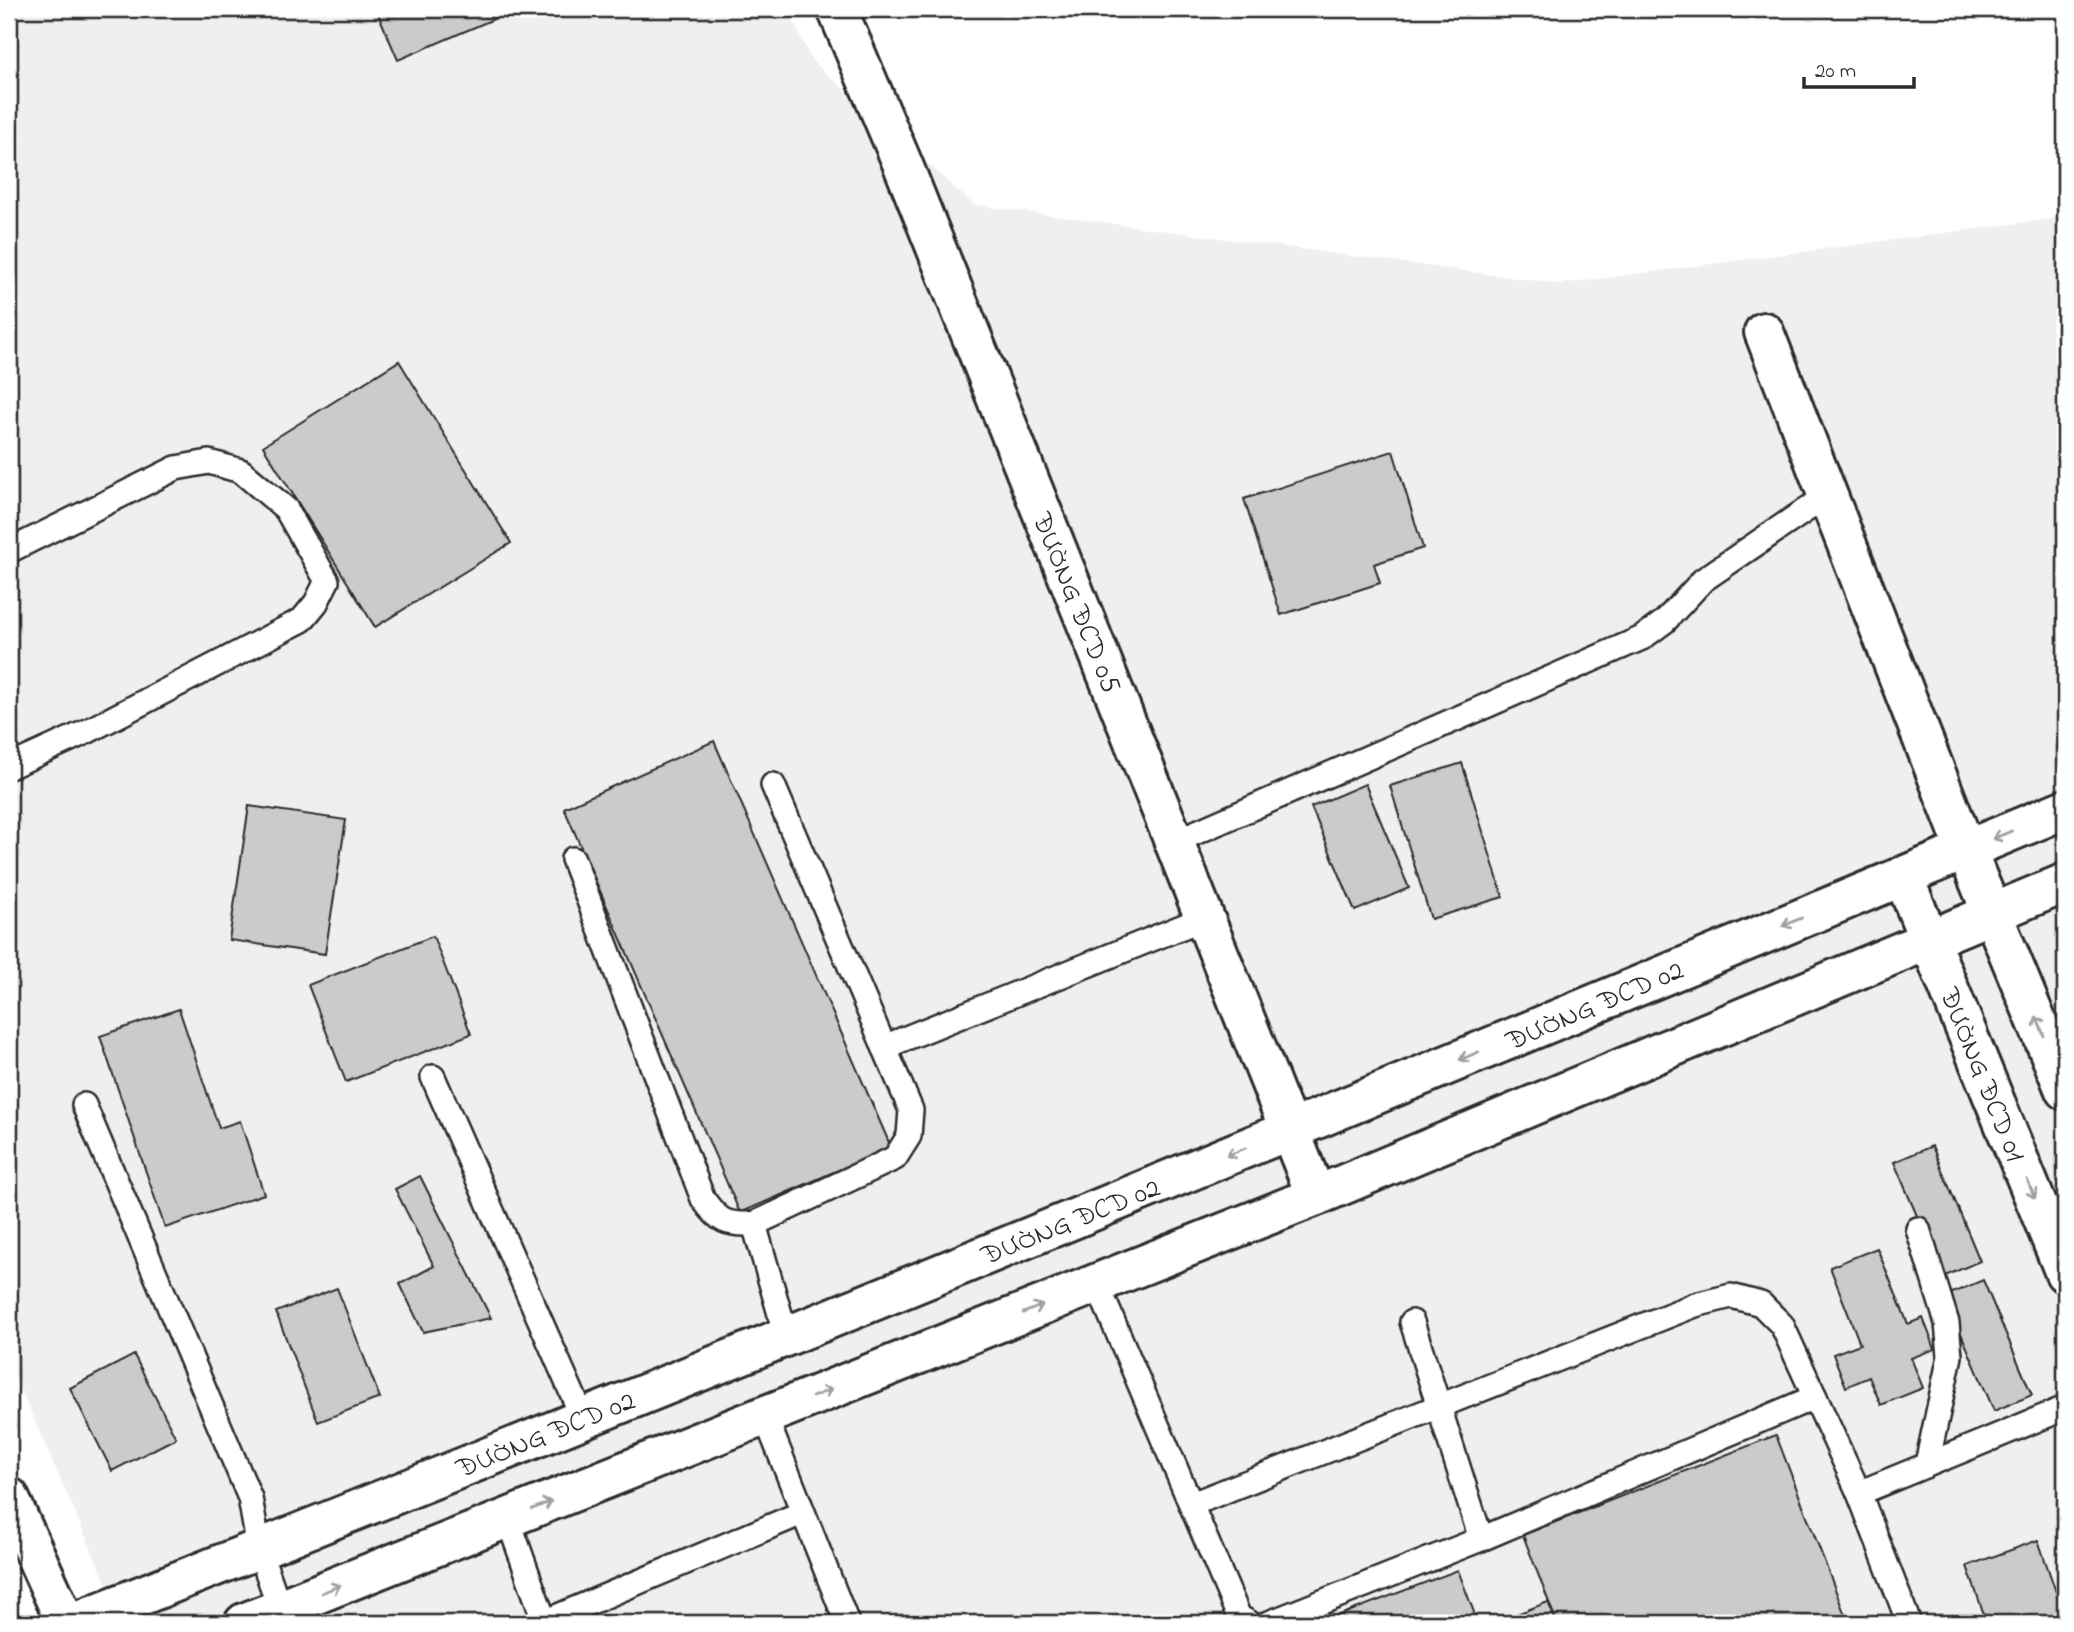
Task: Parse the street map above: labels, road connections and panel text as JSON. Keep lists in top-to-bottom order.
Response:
{
  "streets": {
    "street": ["ĐƯỜNG ĐCD 05", "ĐƯỜNG ĐCD 02", "ĐƯỜNG ĐCD 01"]
  },
  "crossings": [
    ["ĐƯỜNG ĐCD 05", "ĐƯỜNG ĐCD 02"],
    ["ĐƯỜNG ĐCD 02", "ĐƯỜNG ĐCD 01"]
  ],
  "scale_bar": "20 m"
}
